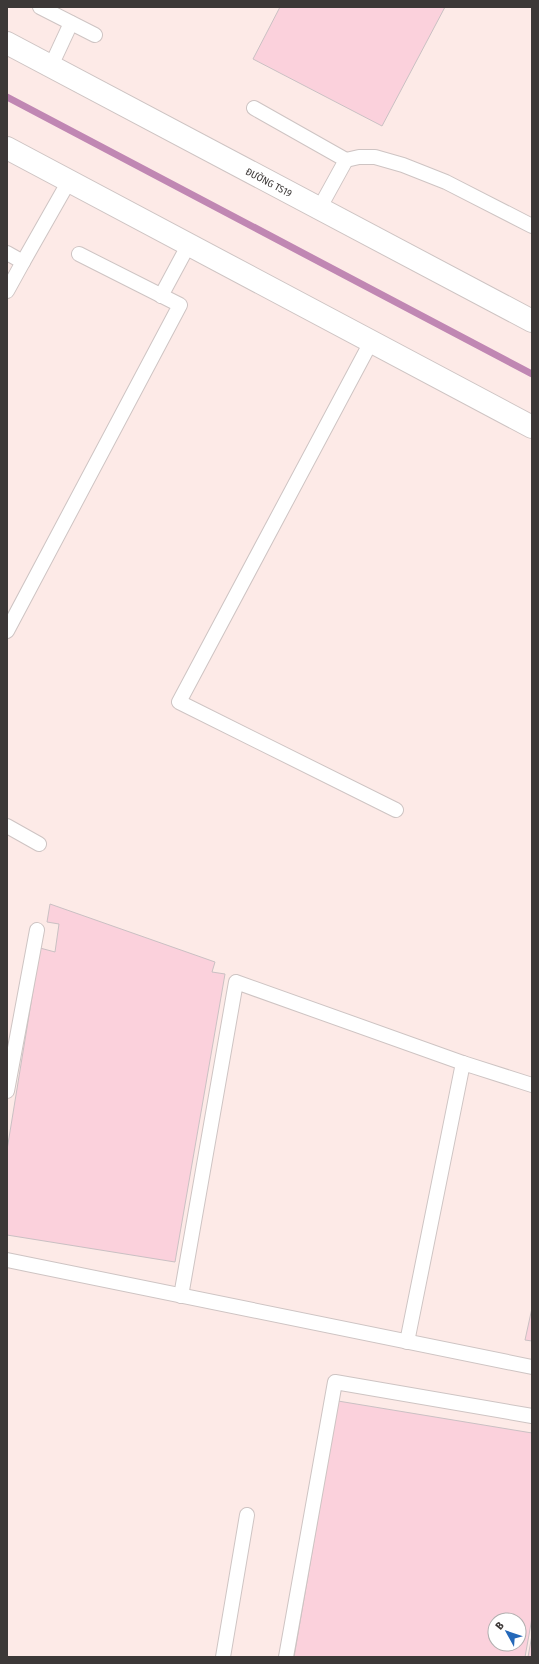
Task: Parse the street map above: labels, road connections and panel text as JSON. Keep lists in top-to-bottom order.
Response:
{
  "streets": {
    "street": ["ĐƯỜNG TS19"]
  },
  "north": "top left"
}
